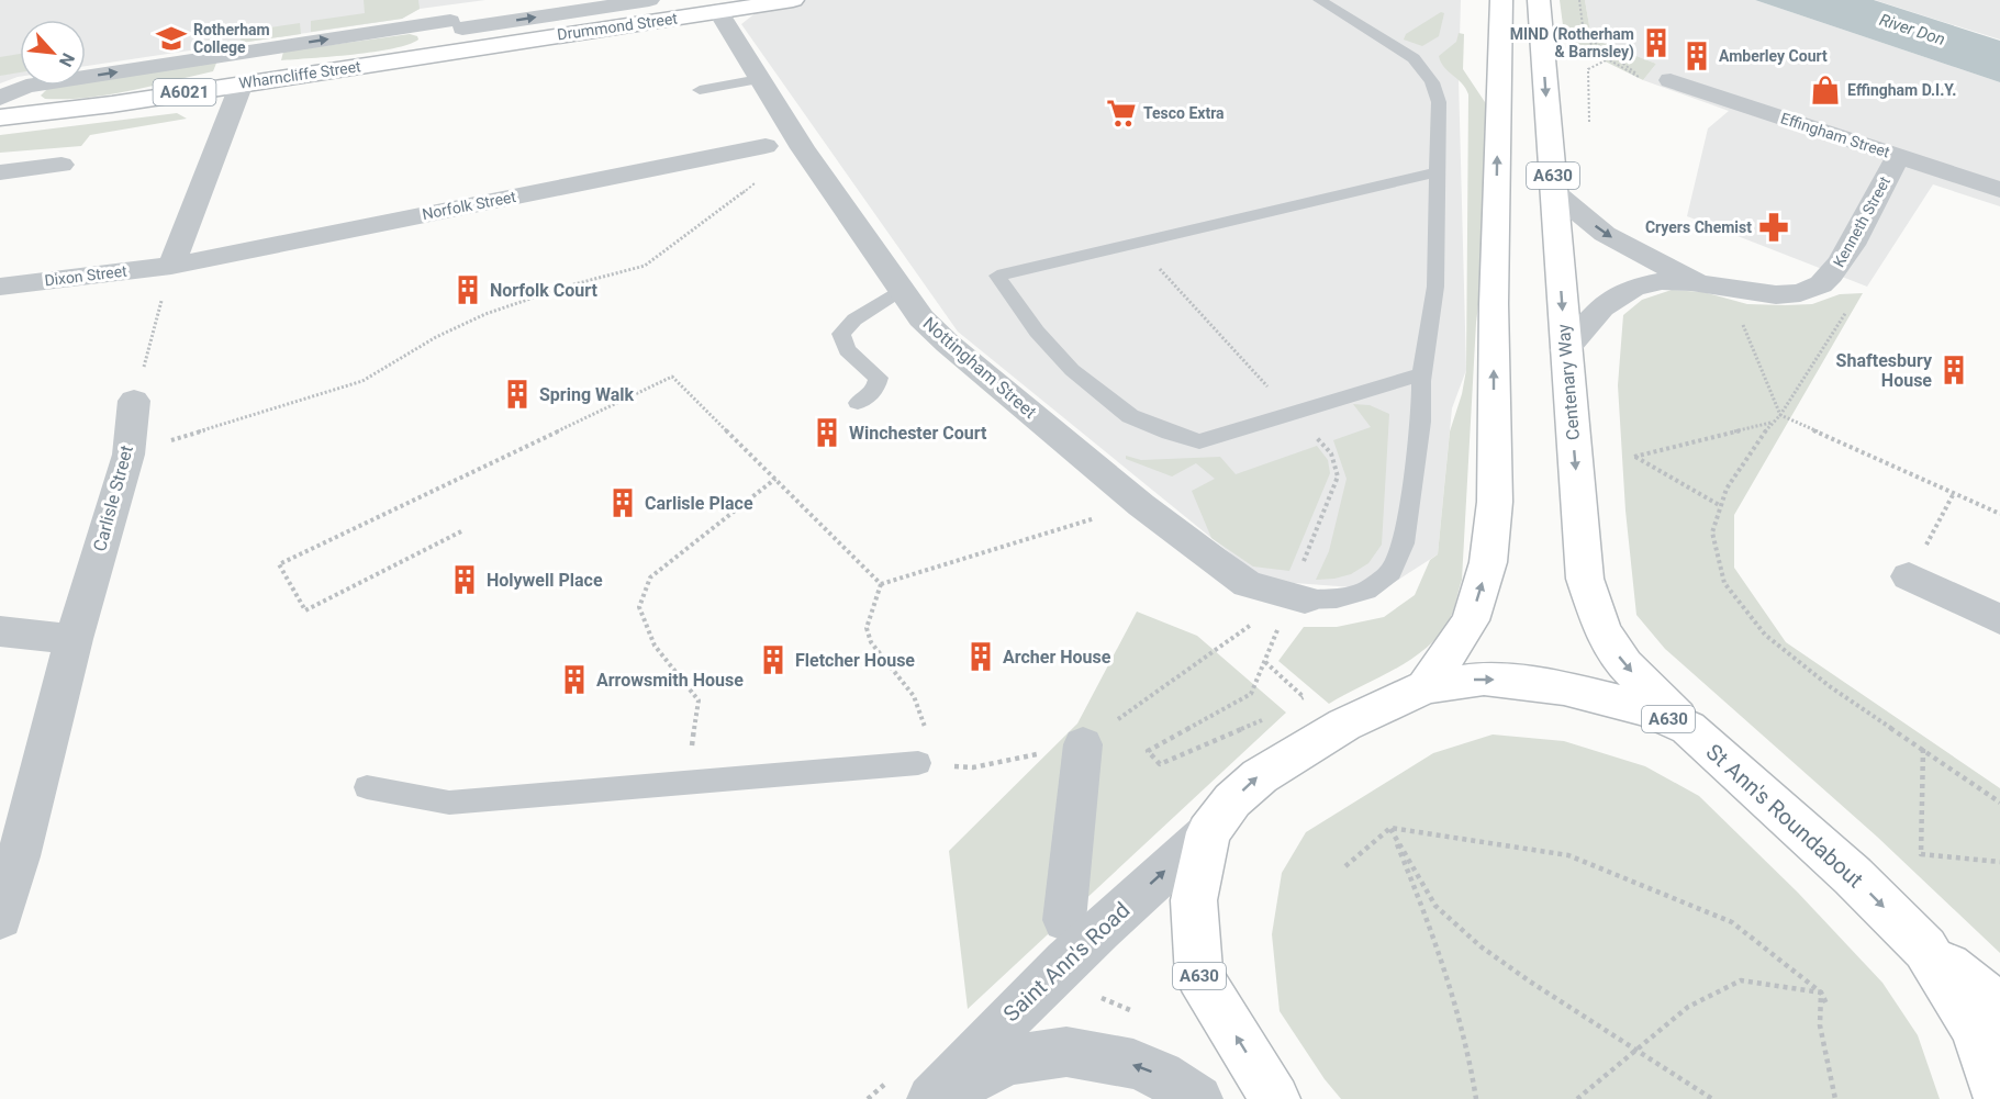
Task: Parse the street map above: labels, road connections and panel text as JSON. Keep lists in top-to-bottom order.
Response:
{
  "streets": {
    "main road": [
      "Drummond Street",
      "Wharncliffe Street",
      "A6021",
      "A630",
      "Centenary Way",
      "St Ann's Roundabout"
    ],
    "street": [
      "Effingham Street",
      "Norfolk Street",
      "Kenneth Street",
      "Dixon Street",
      "Nottingham Street",
      "Carlisle Street",
      "Saint Ann's Road"
    ]
  },
  "crossings": [
    ["Drummond Street", "Wharncliffe Street"],
    ["Drummond Street", "Nottingham Street"],
    ["Effingham Street", "Kenneth Street"],
    ["Norfolk Street", "Dixon Street"],
    ["Kenneth Street", "Centenary Way"],
    ["Centenary Way", "St Ann's Roundabout"],
    ["St Ann's Roundabout", "Saint Ann's Road"]
  ],
  "one_way": ["Wharncliffe Street"],
  "water": ["River Don"],
  "places": {
    "school or university": ["Rotherham College"],
    "building": [
      "MIND (Rotherham & Barnsley)",
      "Amberley Court",
      "Norfolk Court",
      "Shaftesbury House",
      "Spring Walk",
      "Winchester Court",
      "Carlisle Place",
      "Holywell Place",
      "Archer House",
      "Fletcher House",
      "Arrowsmith House"
    ],
    "shop": ["Effingham D.I.Y."],
    "supermarket": ["Tesco Extra"],
    "pharmacy": ["Cryers Chemist"]
  },
  "north": "bottom right"
}
